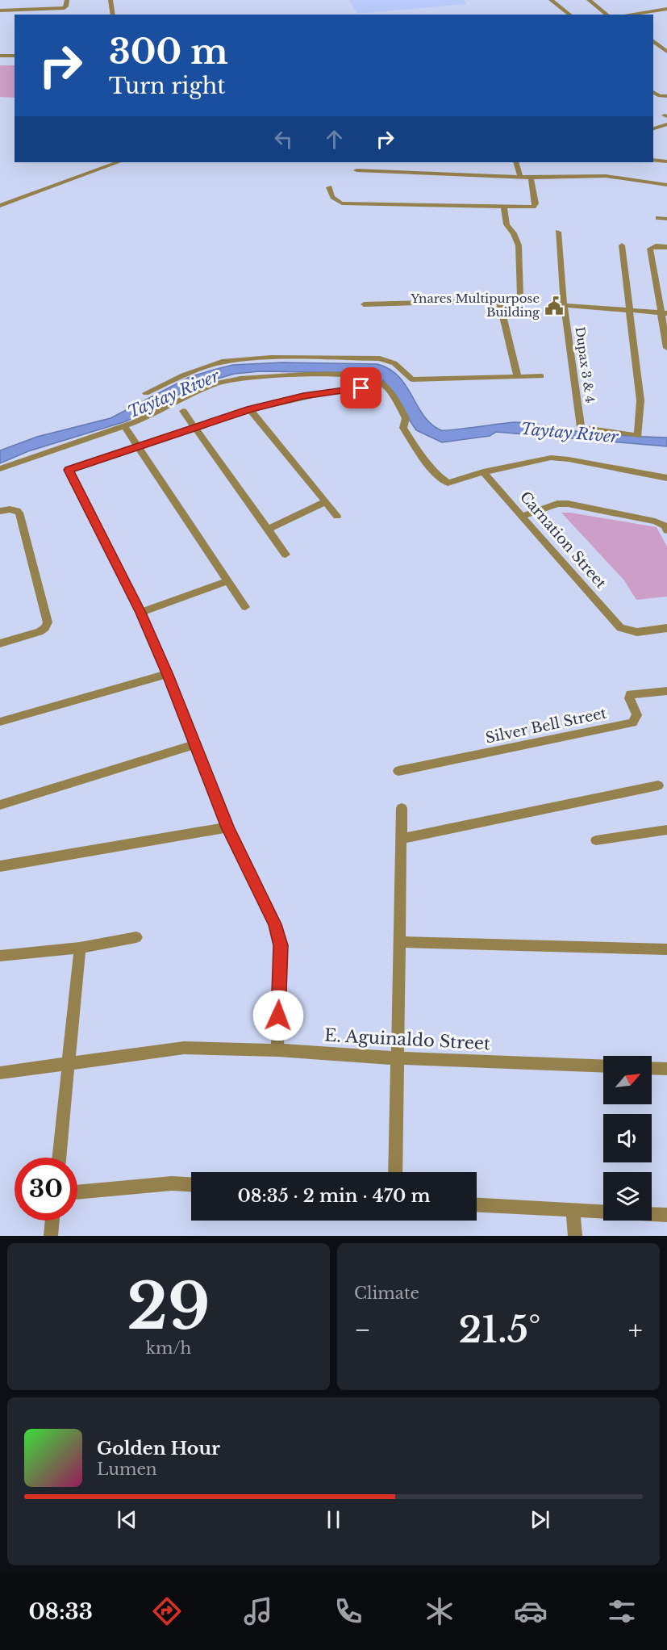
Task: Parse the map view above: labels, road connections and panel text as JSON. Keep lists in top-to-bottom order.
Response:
{
  "streets": {
    "street": [
      "Dupax 3 & 4",
      "Carnation Street",
      "Silver Bell Street",
      "E. Aguinaldo Street"
    ]
  },
  "water": ["Taytay River"],
  "places": {
    "public building": ["Ynares Multipurpose Building"]
  },
  "north": "top right",
  "page": {
    "turn": ["300 m", "Turn right"],
    "limit": "30",
    "trip": "08:35 · 2 min · 470 m",
    "tile": [
      ["29", "km/h"],
      "Climate"
    ],
    "heat": ["−", "21.5°", "+"],
    "song": ["Golden Hour", "Lumen"],
    "tabs": "08:33"
  }
}
